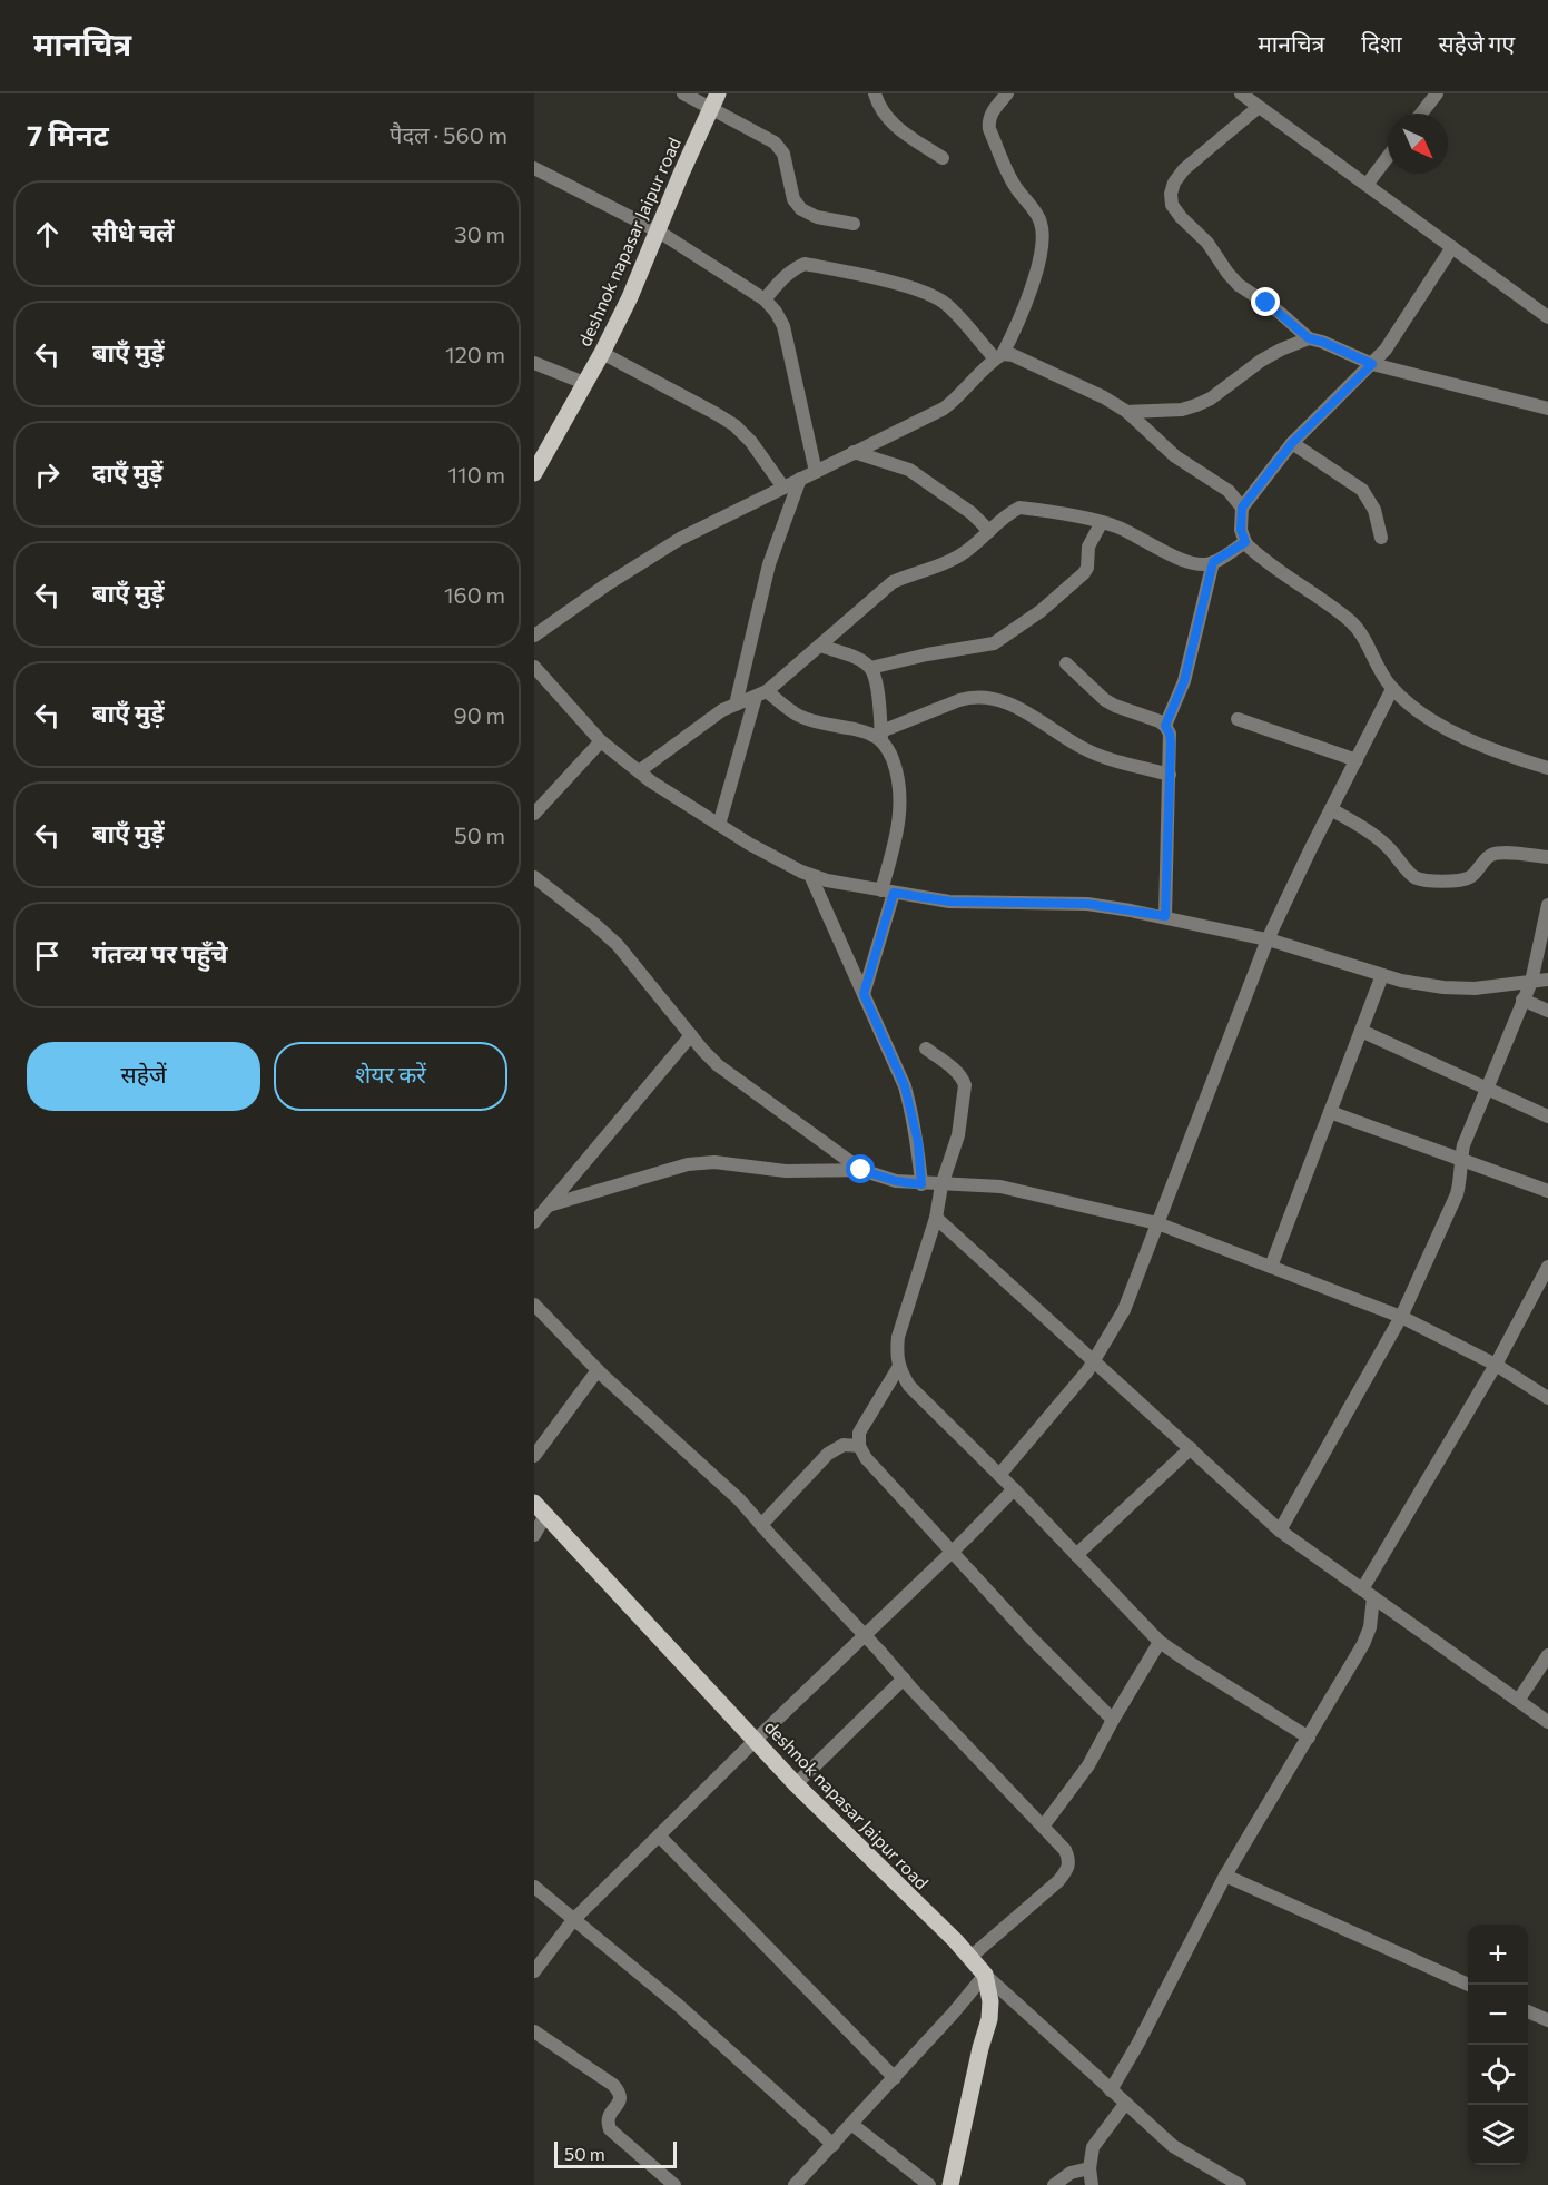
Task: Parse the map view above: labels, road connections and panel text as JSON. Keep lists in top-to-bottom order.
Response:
{
  "streets": {
    "main road": ["deshnok napasar Jaipur road"]
  },
  "scale_bar": "50 m",
  "north": "bottom right",
  "page": {
    "header": "मानचित्र",
    "nav": ["मानचित्र", "दिशा", "सहेजे गए"],
    "heading": ["7 मिनट", "पैदल · 560 m"],
    "list": [
      ["सीधे चलें", "30 m"],
      ["बाएँ मुड़ें", "120 m"],
      ["दाएँ मुड़ें", "110 m"],
      ["बाएँ मुड़ें", "160 m"],
      ["बाएँ मुड़ें", "90 m"],
      ["बाएँ मुड़ें", "50 m"],
      "गंतव्य पर पहुँचे"
    ],
    "buttons": ["सहेजें", "शेयर करें"],
    "map_buttons": ["+", "−"],
    "scale": "50 m"
  }
}
